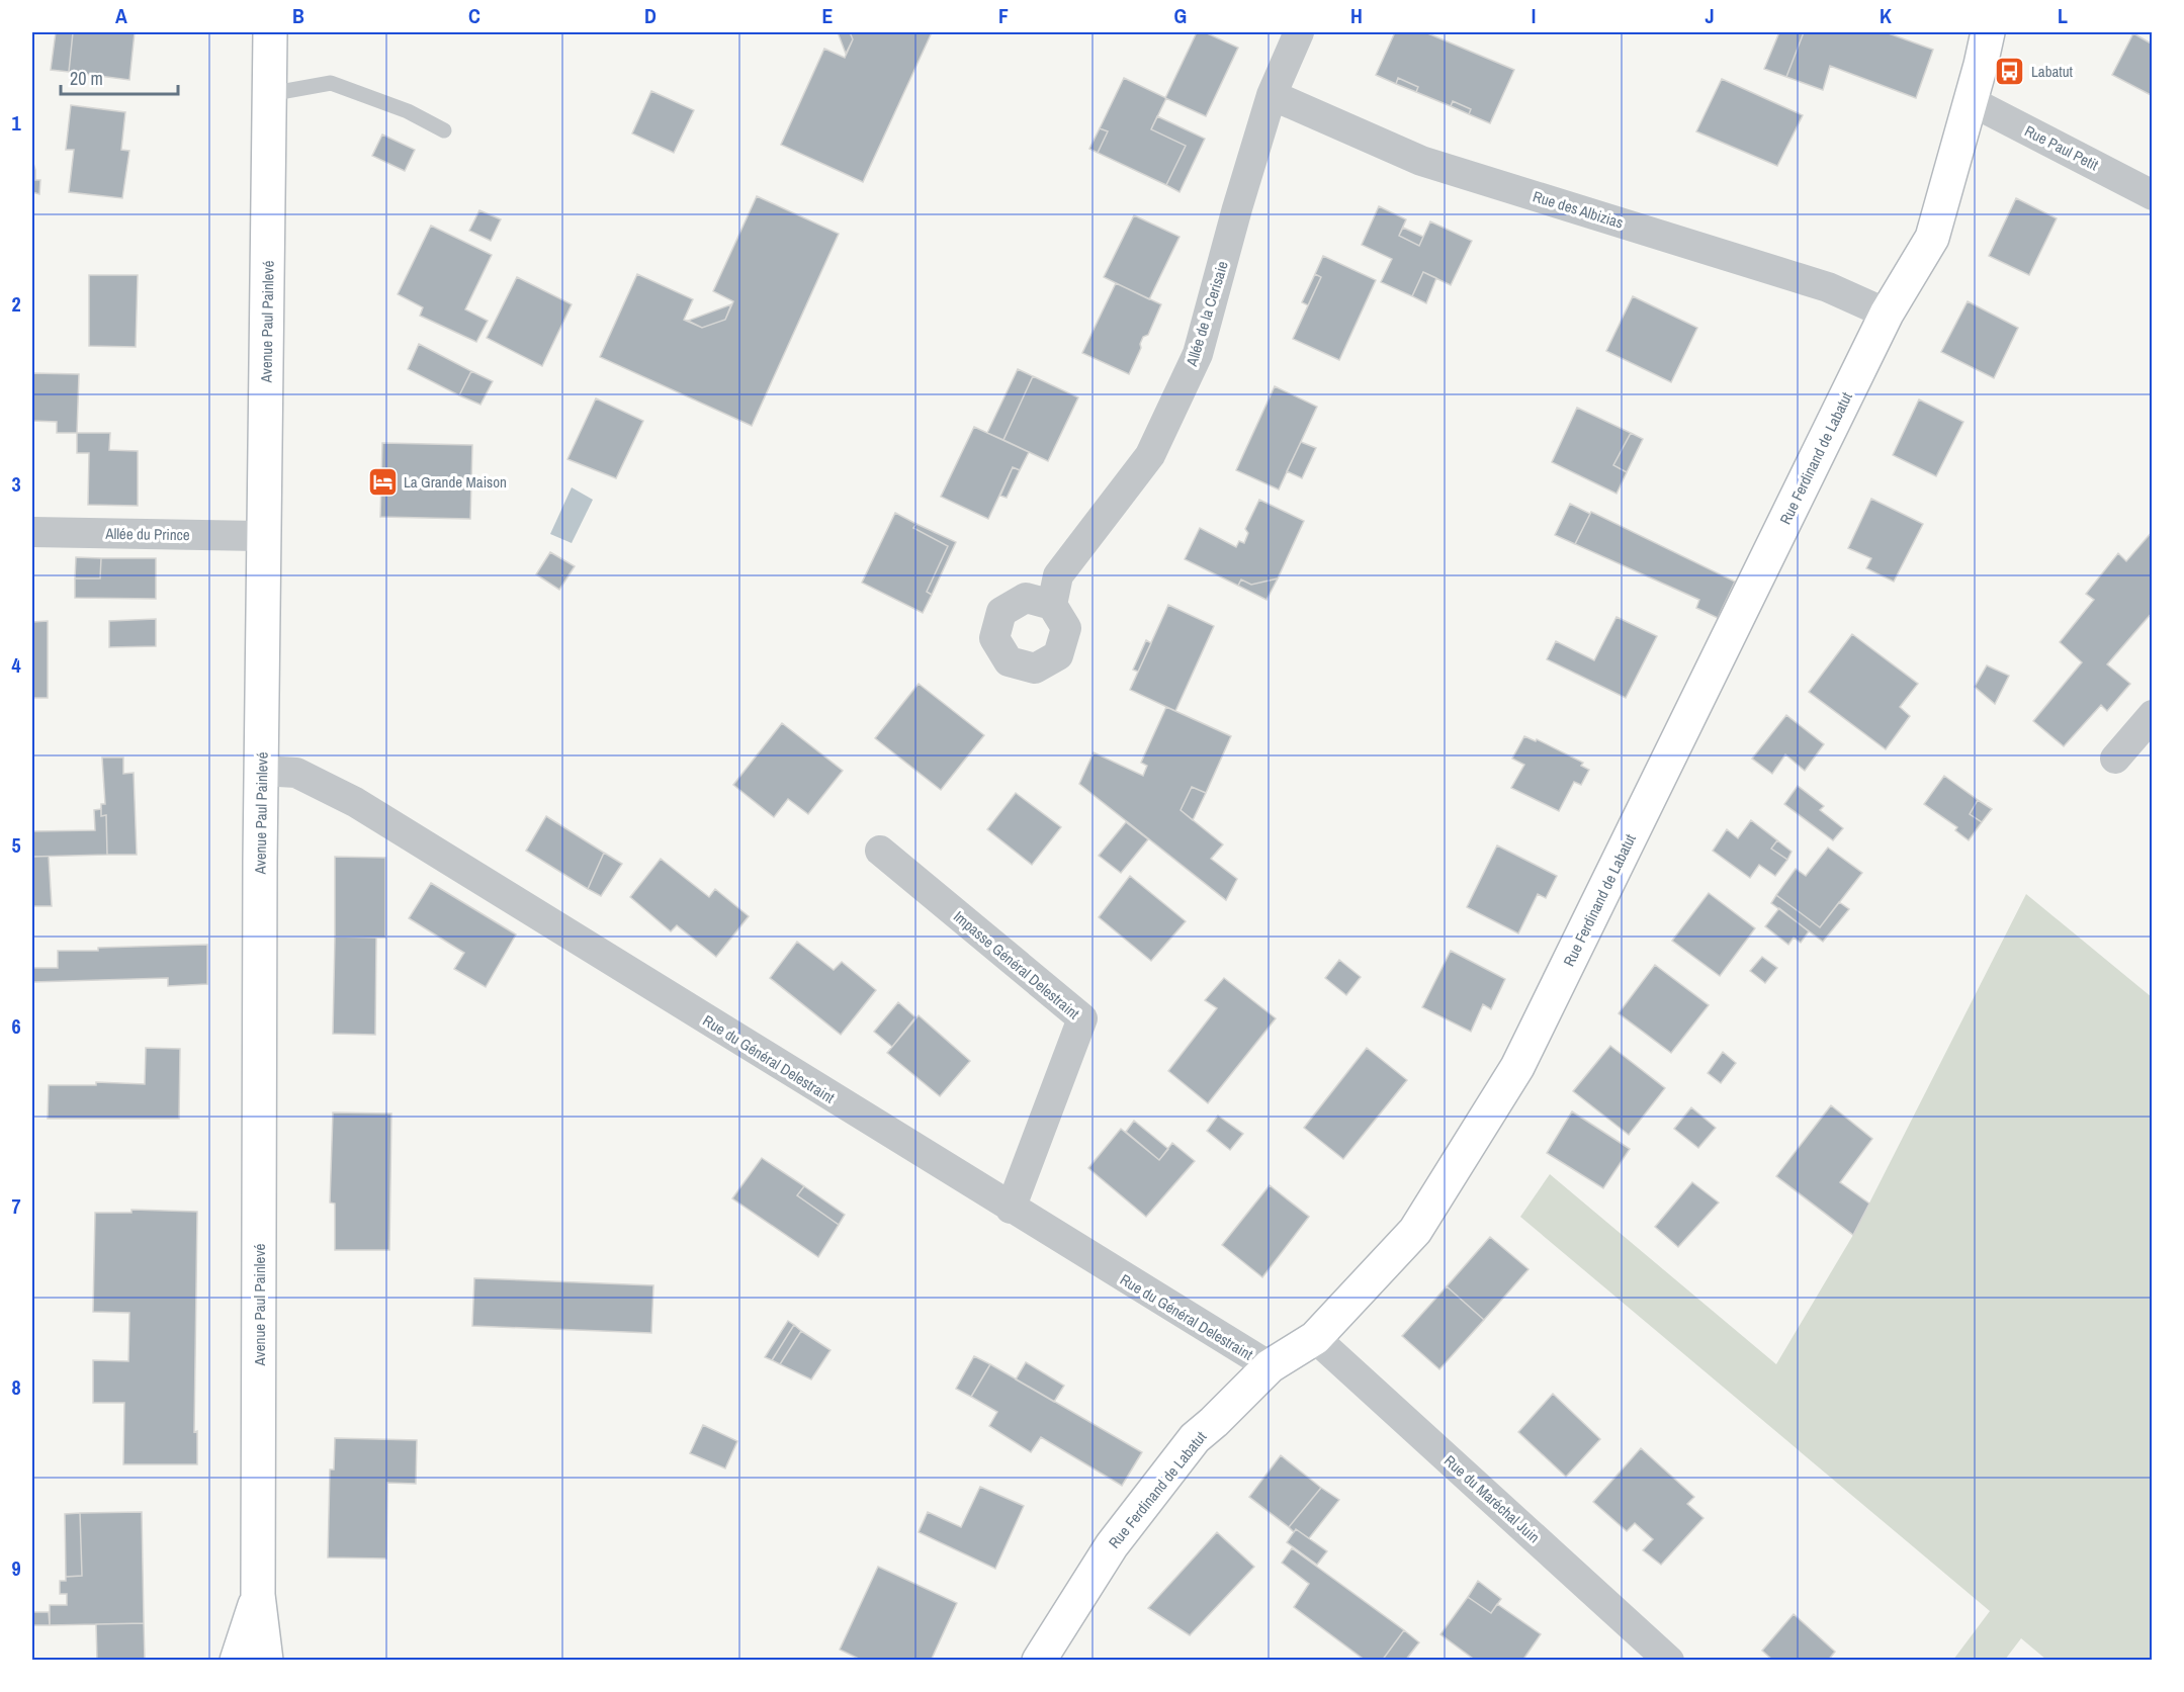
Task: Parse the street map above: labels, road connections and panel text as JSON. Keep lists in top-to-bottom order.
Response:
{
  "streets": {
    "street": [
      "Rue Paul Petit",
      "Rue des Albizias",
      "Allée de la Cerisaie",
      "Avenue Paul Painlevé",
      "Rue Ferdinand de Labatut",
      "Allée du Prince",
      "Impasse Général Delestraint",
      "Rue du Général Delestraint",
      "Rue du Maréchal Juin"
    ]
  },
  "crossings": [
    ["Rue Paul Petit", "Rue Ferdinand de Labatut"],
    ["Rue des Albizias", "Allée de la Cerisaie"],
    ["Rue des Albizias", "Rue Ferdinand de Labatut"],
    ["Avenue Paul Painlevé", "Allée du Prince"],
    ["Avenue Paul Painlevé", "Rue du Général Delestraint"],
    ["Rue Ferdinand de Labatut", "Rue du Général Delestraint"],
    ["Rue Ferdinand de Labatut", "Rue du Maréchal Juin"],
    ["Impasse Général Delestraint", "Rue du Général Delestraint"]
  ],
  "places": {
    "bus stop": ["Labatut"],
    "hotel": ["La Grande Maison"]
  },
  "scale_bar": "20 m",
  "grid": {
    "columns": [
      "A",
      "B",
      "C",
      "D",
      "E",
      "F",
      "G",
      "H",
      "I",
      "J",
      "K",
      "L"
    ],
    "rows": [
      "1",
      "2",
      "3",
      "4",
      "5",
      "6",
      "7",
      "8",
      "9"
    ]
  }
}
